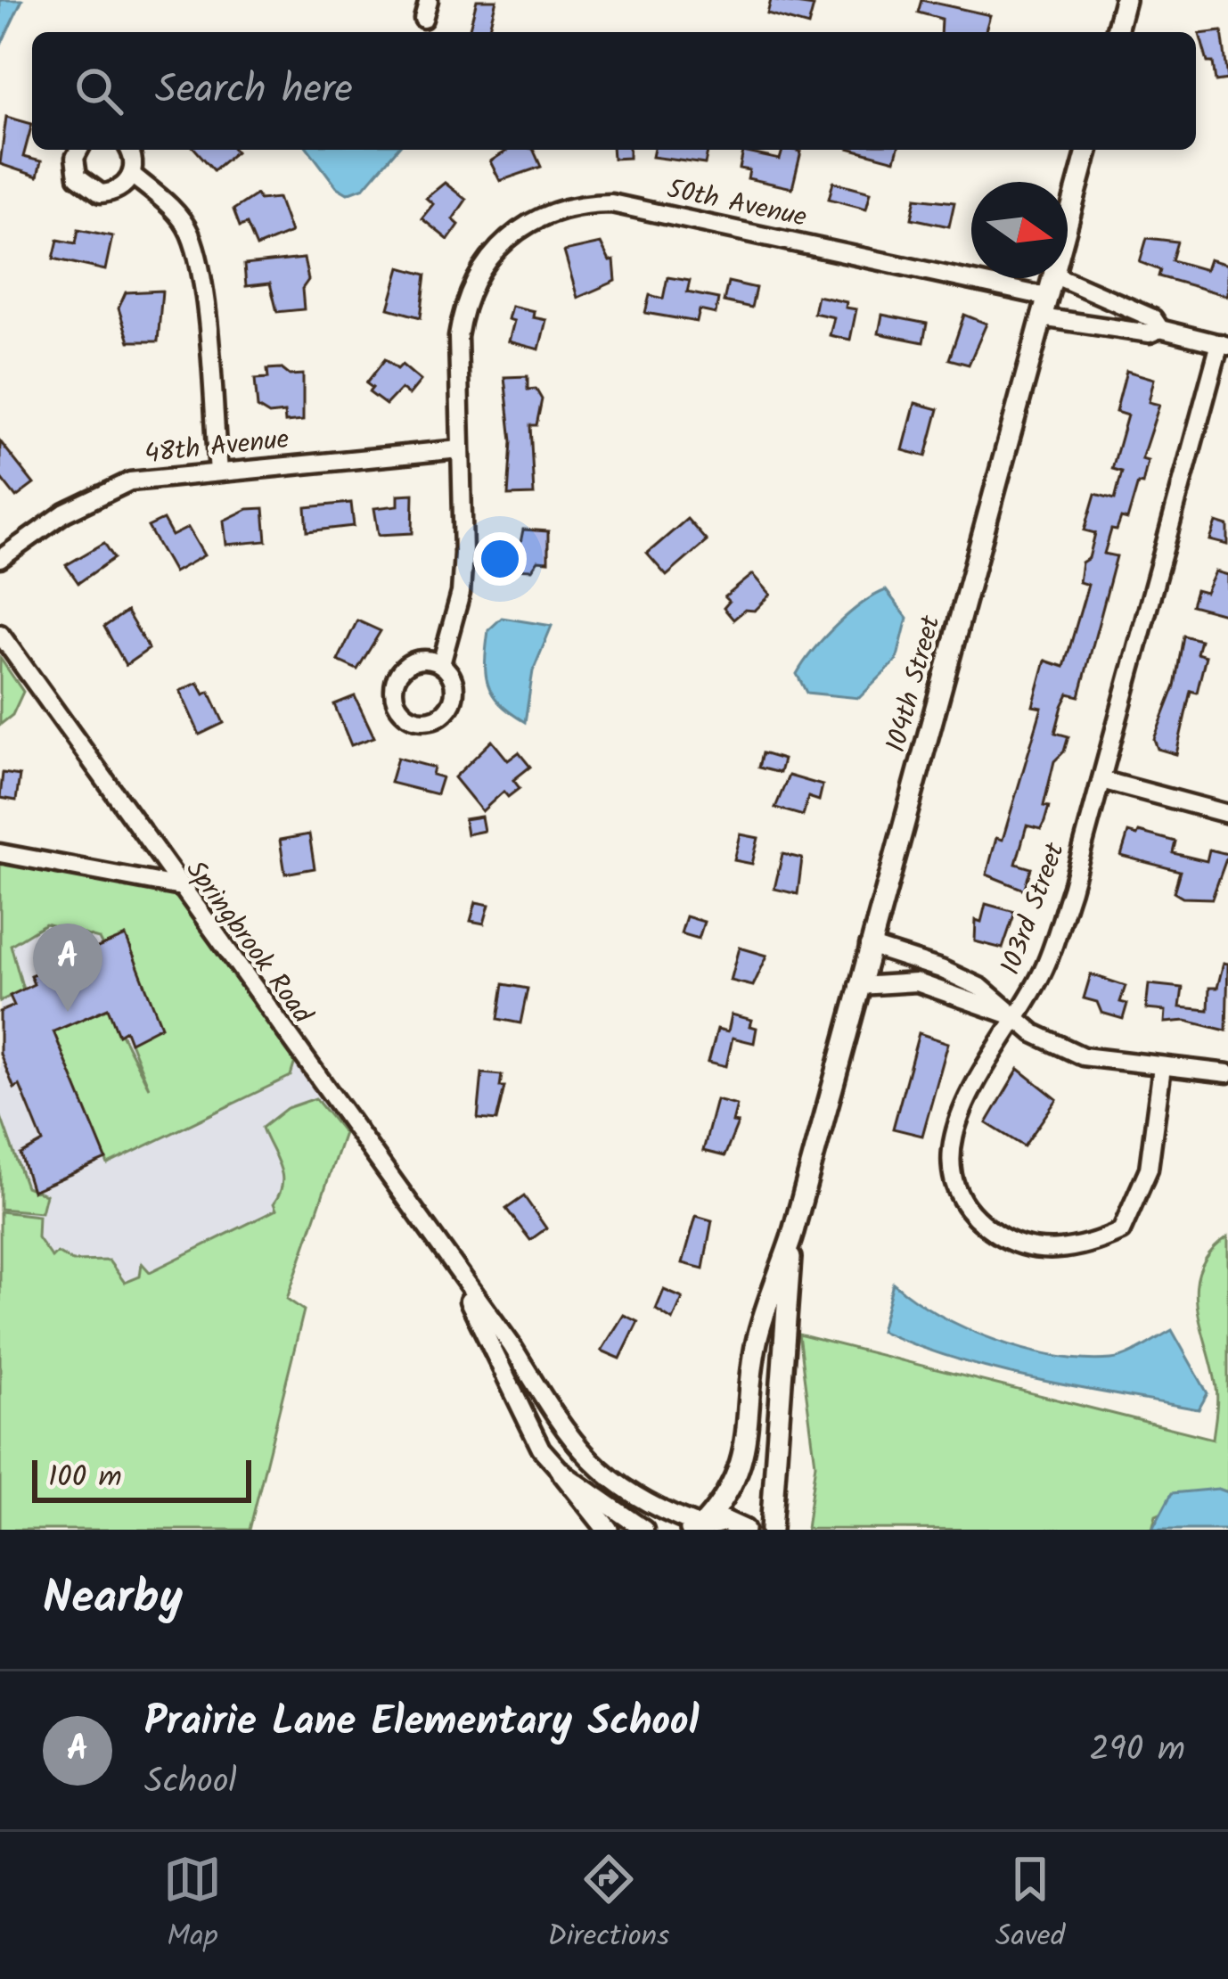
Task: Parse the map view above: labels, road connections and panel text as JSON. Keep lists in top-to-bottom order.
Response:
{
  "streets": {
    "main road": ["104th Street"],
    "street": [
      "50th Avenue",
      "48th Avenue",
      "103rd Street",
      "Springbrook Road"
    ]
  },
  "crossings": [
    ["50th Avenue", "48th Avenue"],
    ["50th Avenue", "104th Street"],
    ["104th Street", "Springbrook Road"]
  ],
  "scale_bar": "100 m",
  "north": "right",
  "page": {
    "search": "Search here",
    "pins": "A",
    "scale": "100 m",
    "heading": "Nearby",
    "list": [
      {
        "mark": "A",
        "name": "Prairie Lane Elementary School",
        "note": "School",
        "value": "290 m"
      }
    ],
    "nav": ["Map", "Directions", "Saved"]
  }
}
